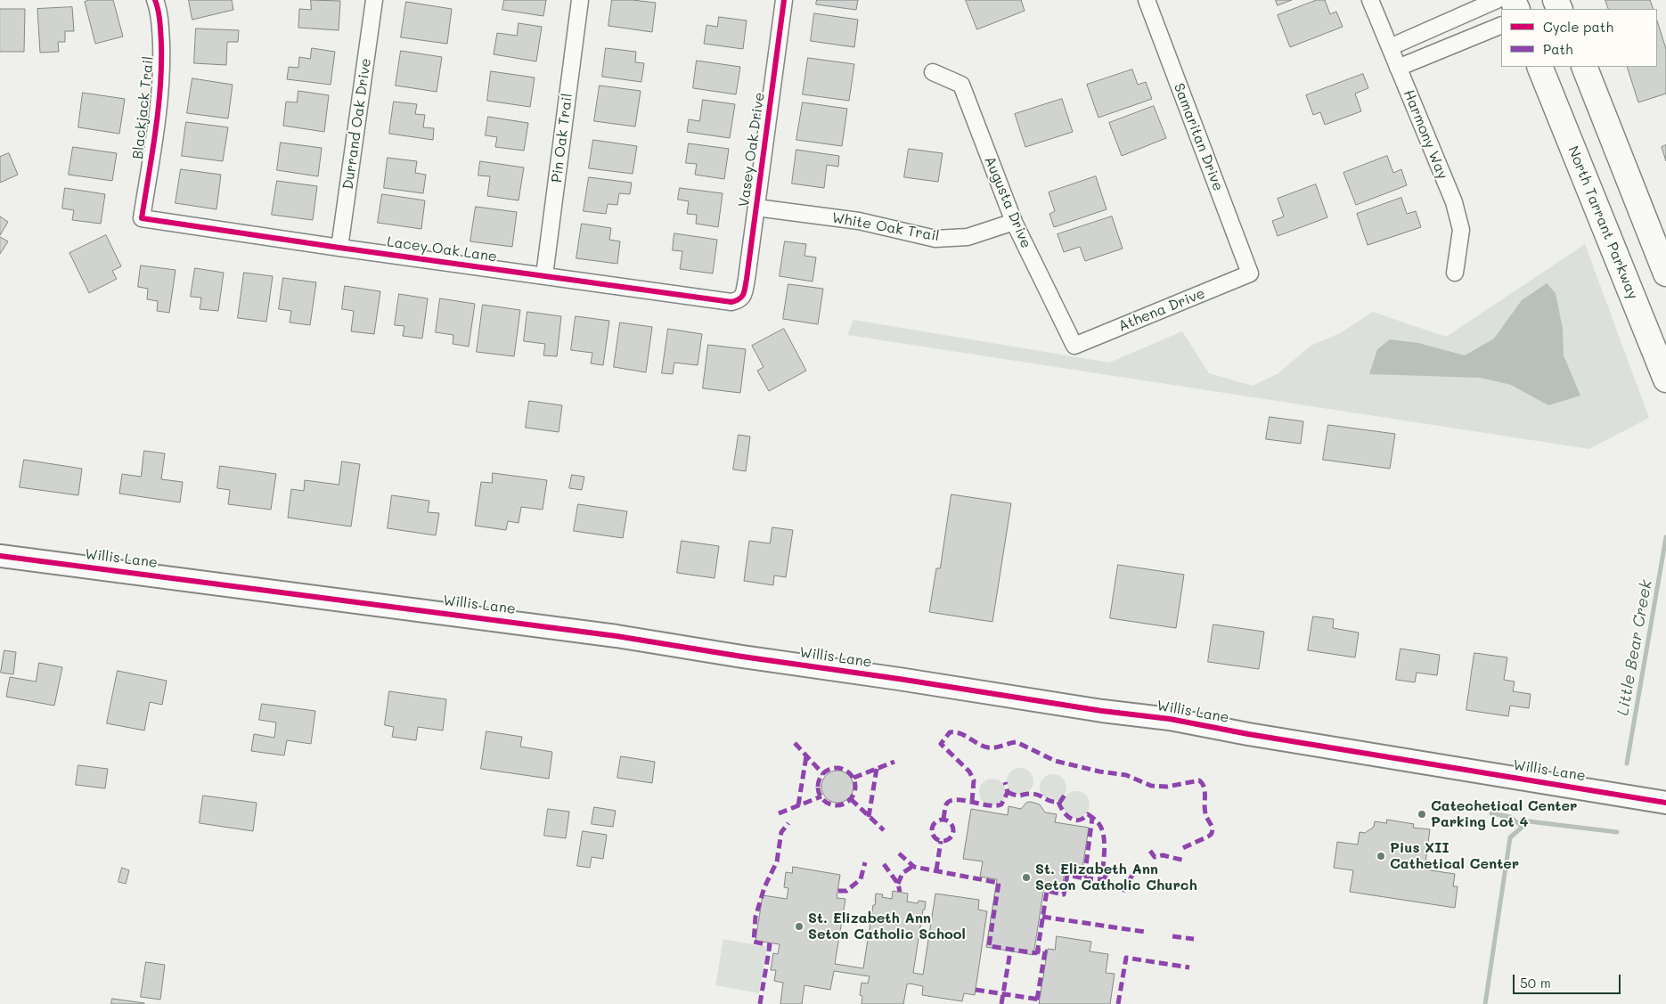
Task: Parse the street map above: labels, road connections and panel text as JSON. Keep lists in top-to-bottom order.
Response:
{
  "streets": {
    "main road": ["North Tarrant Parkway"],
    "street": [
      "Blackjack Trail",
      "Durrand Oak Drive",
      "Harmony Way",
      "Samaritan Drive",
      "Pin Oak Trail",
      "Vasey Oak Drive",
      "Augusta Drive",
      "White Oak Trail",
      "Lacey Oak Lane",
      "Athena Drive",
      "Willis Lane"
    ]
  },
  "crossings": [
    ["Blackjack Trail", "Lacey Oak Lane"],
    ["Durrand Oak Drive", "Lacey Oak Lane"],
    ["Samaritan Drive", "Athena Drive"],
    ["Pin Oak Trail", "Lacey Oak Lane"],
    ["Vasey Oak Drive", "White Oak Trail"],
    ["Vasey Oak Drive", "Lacey Oak Lane"],
    ["Augusta Drive", "White Oak Trail"],
    ["Augusta Drive", "Athena Drive"]
  ],
  "water": ["Little Bear Creek"],
  "places": [
    "Catechetical Center Parking Lot 4",
    "Pius XII Cathetical Center",
    "St. Elizabeth Ann Seton Catholic Church",
    "St. Elizabeth Ann Seton Catholic School"
  ],
  "legend": ["Cycle path", "Path"],
  "scale_bar": "50 m"
}
